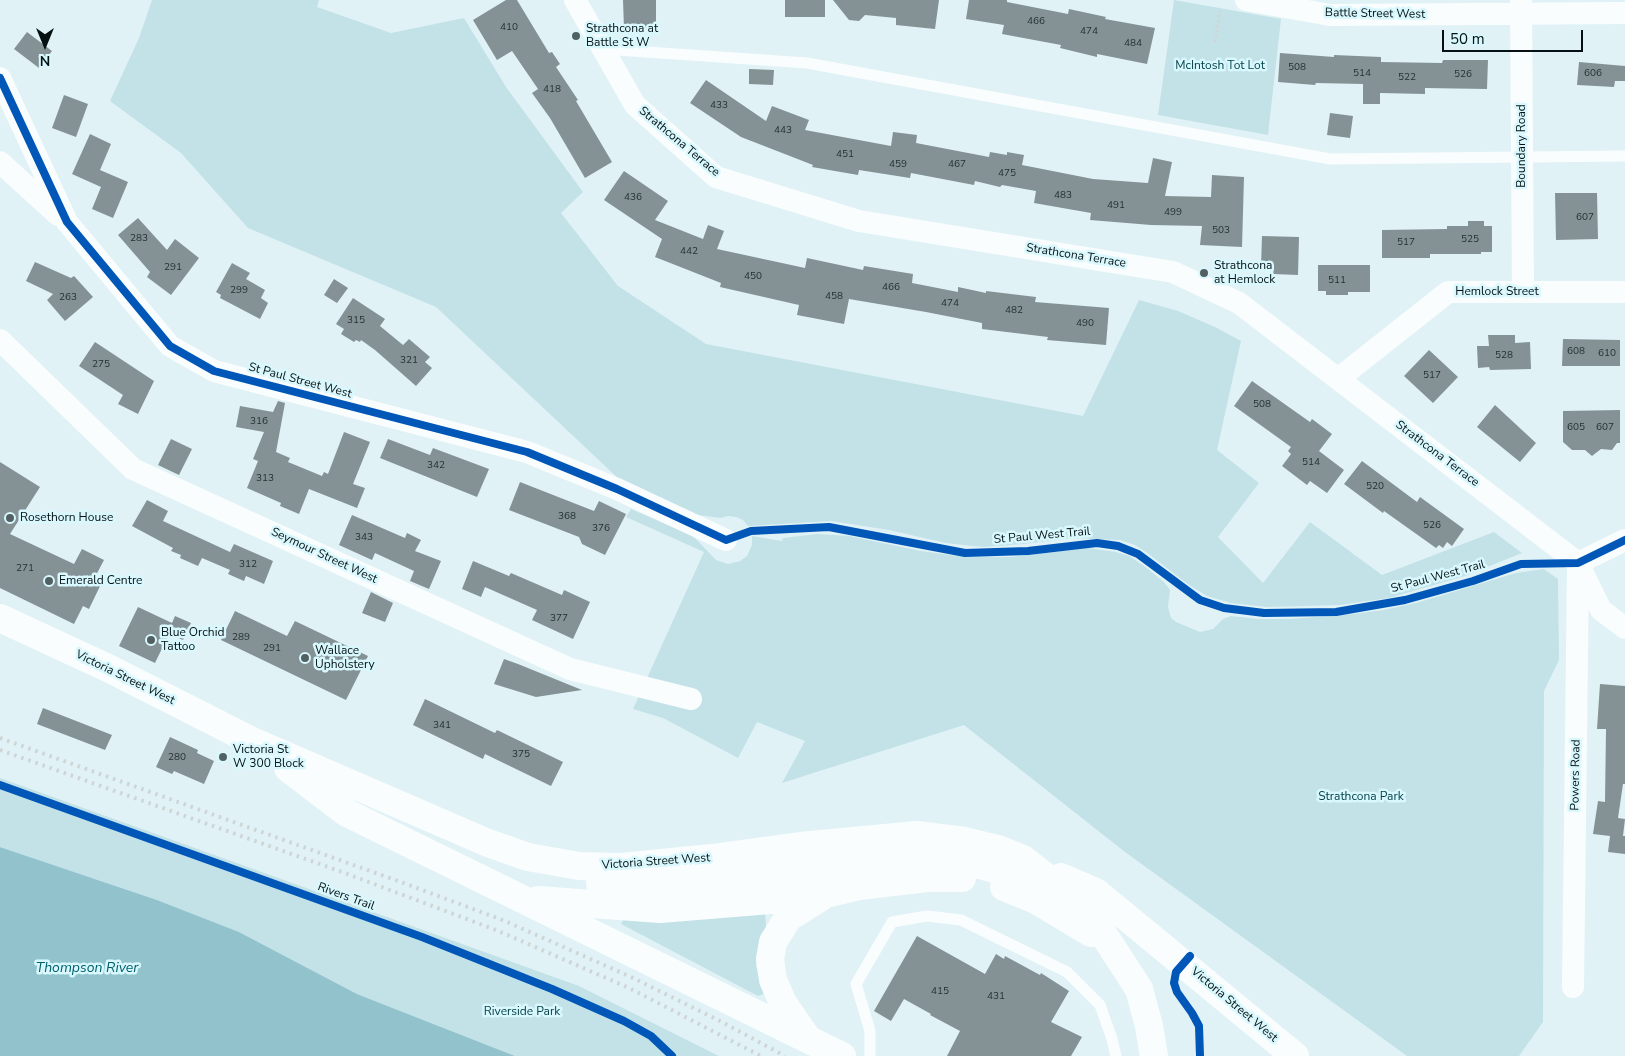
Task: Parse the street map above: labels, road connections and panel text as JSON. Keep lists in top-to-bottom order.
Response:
{
  "streets": {
    "main road": ["Victoria Street West"],
    "street": [
      "Battle Street West",
      "Strathcona Terrace",
      "Boundary Road",
      "Hemlock Street",
      "St Paul Street West",
      "Seymour Street West",
      "Powers Road"
    ],
    "cycle path": ["St Paul West Trail", "Rivers Trail"]
  },
  "crossings": [
    ["Battle Street West", "Boundary Road"],
    ["Strathcona Terrace", "Hemlock Street"],
    ["Strathcona Terrace", "Powers Road"],
    ["Boundary Road", "Hemlock Street"]
  ],
  "water": ["Thompson River"],
  "parks": ["McIntosh Tot Lot", "Strathcona Park", "Riverside Park"],
  "places": [
    "Strathcona at Battle St W",
    "Strathcona at Hemlock",
    "Rosethorn House",
    "Emerald Centre",
    "Blue Orchid Tattoo",
    "Wallace Upholstery",
    "Victoria St W 300 Block"
  ],
  "house_numbers": [
    "466",
    "410",
    "474",
    "484",
    "508",
    "514",
    "606",
    "526",
    "522",
    "418",
    "433",
    "443",
    "451",
    "459",
    "467",
    "475",
    "483",
    "436",
    "491",
    "499",
    "607",
    "503",
    "283",
    "525",
    "517",
    "442",
    "291",
    "450",
    "511",
    "466",
    "299",
    "458",
    "263",
    "474",
    "482",
    "315",
    "490",
    "608",
    "610",
    "528",
    "321",
    "275",
    "517",
    "508",
    "316",
    "605",
    "607",
    "514",
    "342",
    "313",
    "520",
    "368",
    "526",
    "376",
    "343",
    "312",
    "271",
    "377",
    "289",
    "291",
    "341",
    "375",
    "280",
    "415",
    "431"
  ],
  "scale_bar": "50 m",
  "north": "bottom"
}
